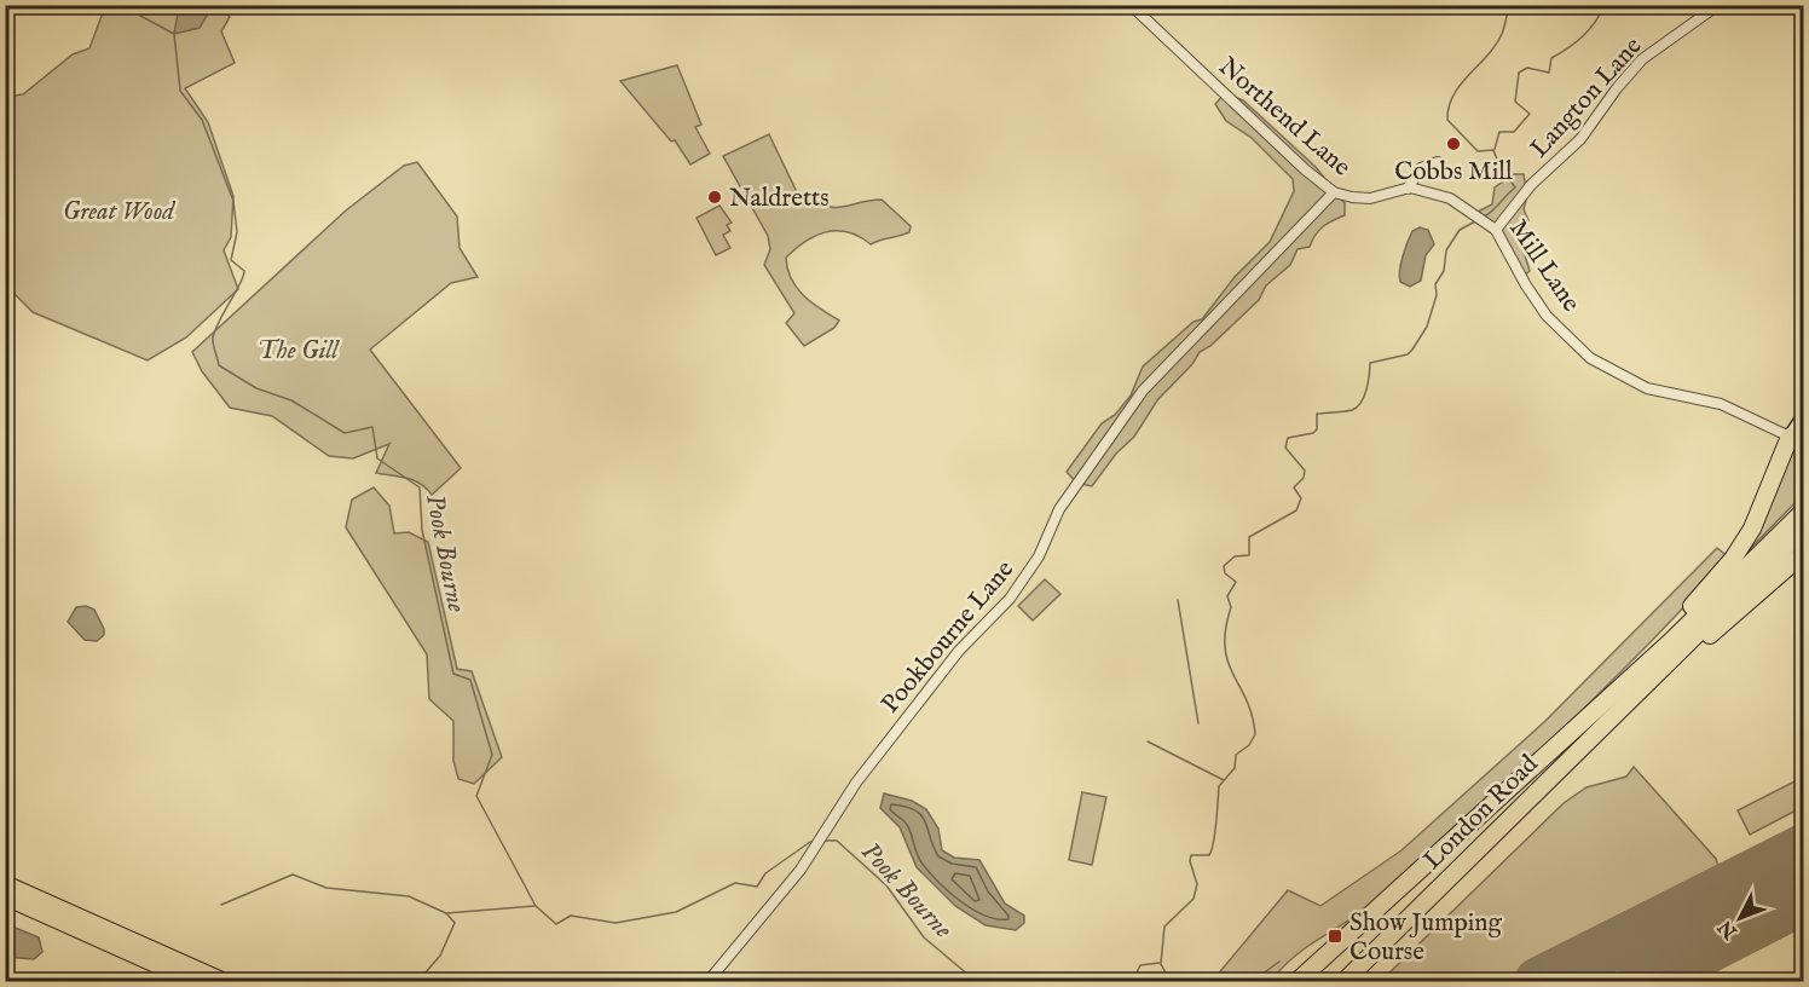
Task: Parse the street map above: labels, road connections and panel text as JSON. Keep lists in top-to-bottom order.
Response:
{
  "streets": {
    "highway": ["London Road"],
    "street": [
      "Langton Lane",
      "Northend Lane",
      "Mill Lane",
      "Pookbourne Lane"
    ]
  },
  "crossings": [
    ["Langton Lane", "Mill Lane"],
    ["Northend Lane", "Mill Lane"],
    ["Northend Lane", "Pookbourne Lane"]
  ],
  "water": ["Pook Bourne"],
  "parks": ["Great Wood", "The Gill"],
  "places": {
    "other": ["Cobbs Mill", "Naldretts"],
    "transit": ["Show Jumping Course"]
  },
  "north": "bottom left"
}
